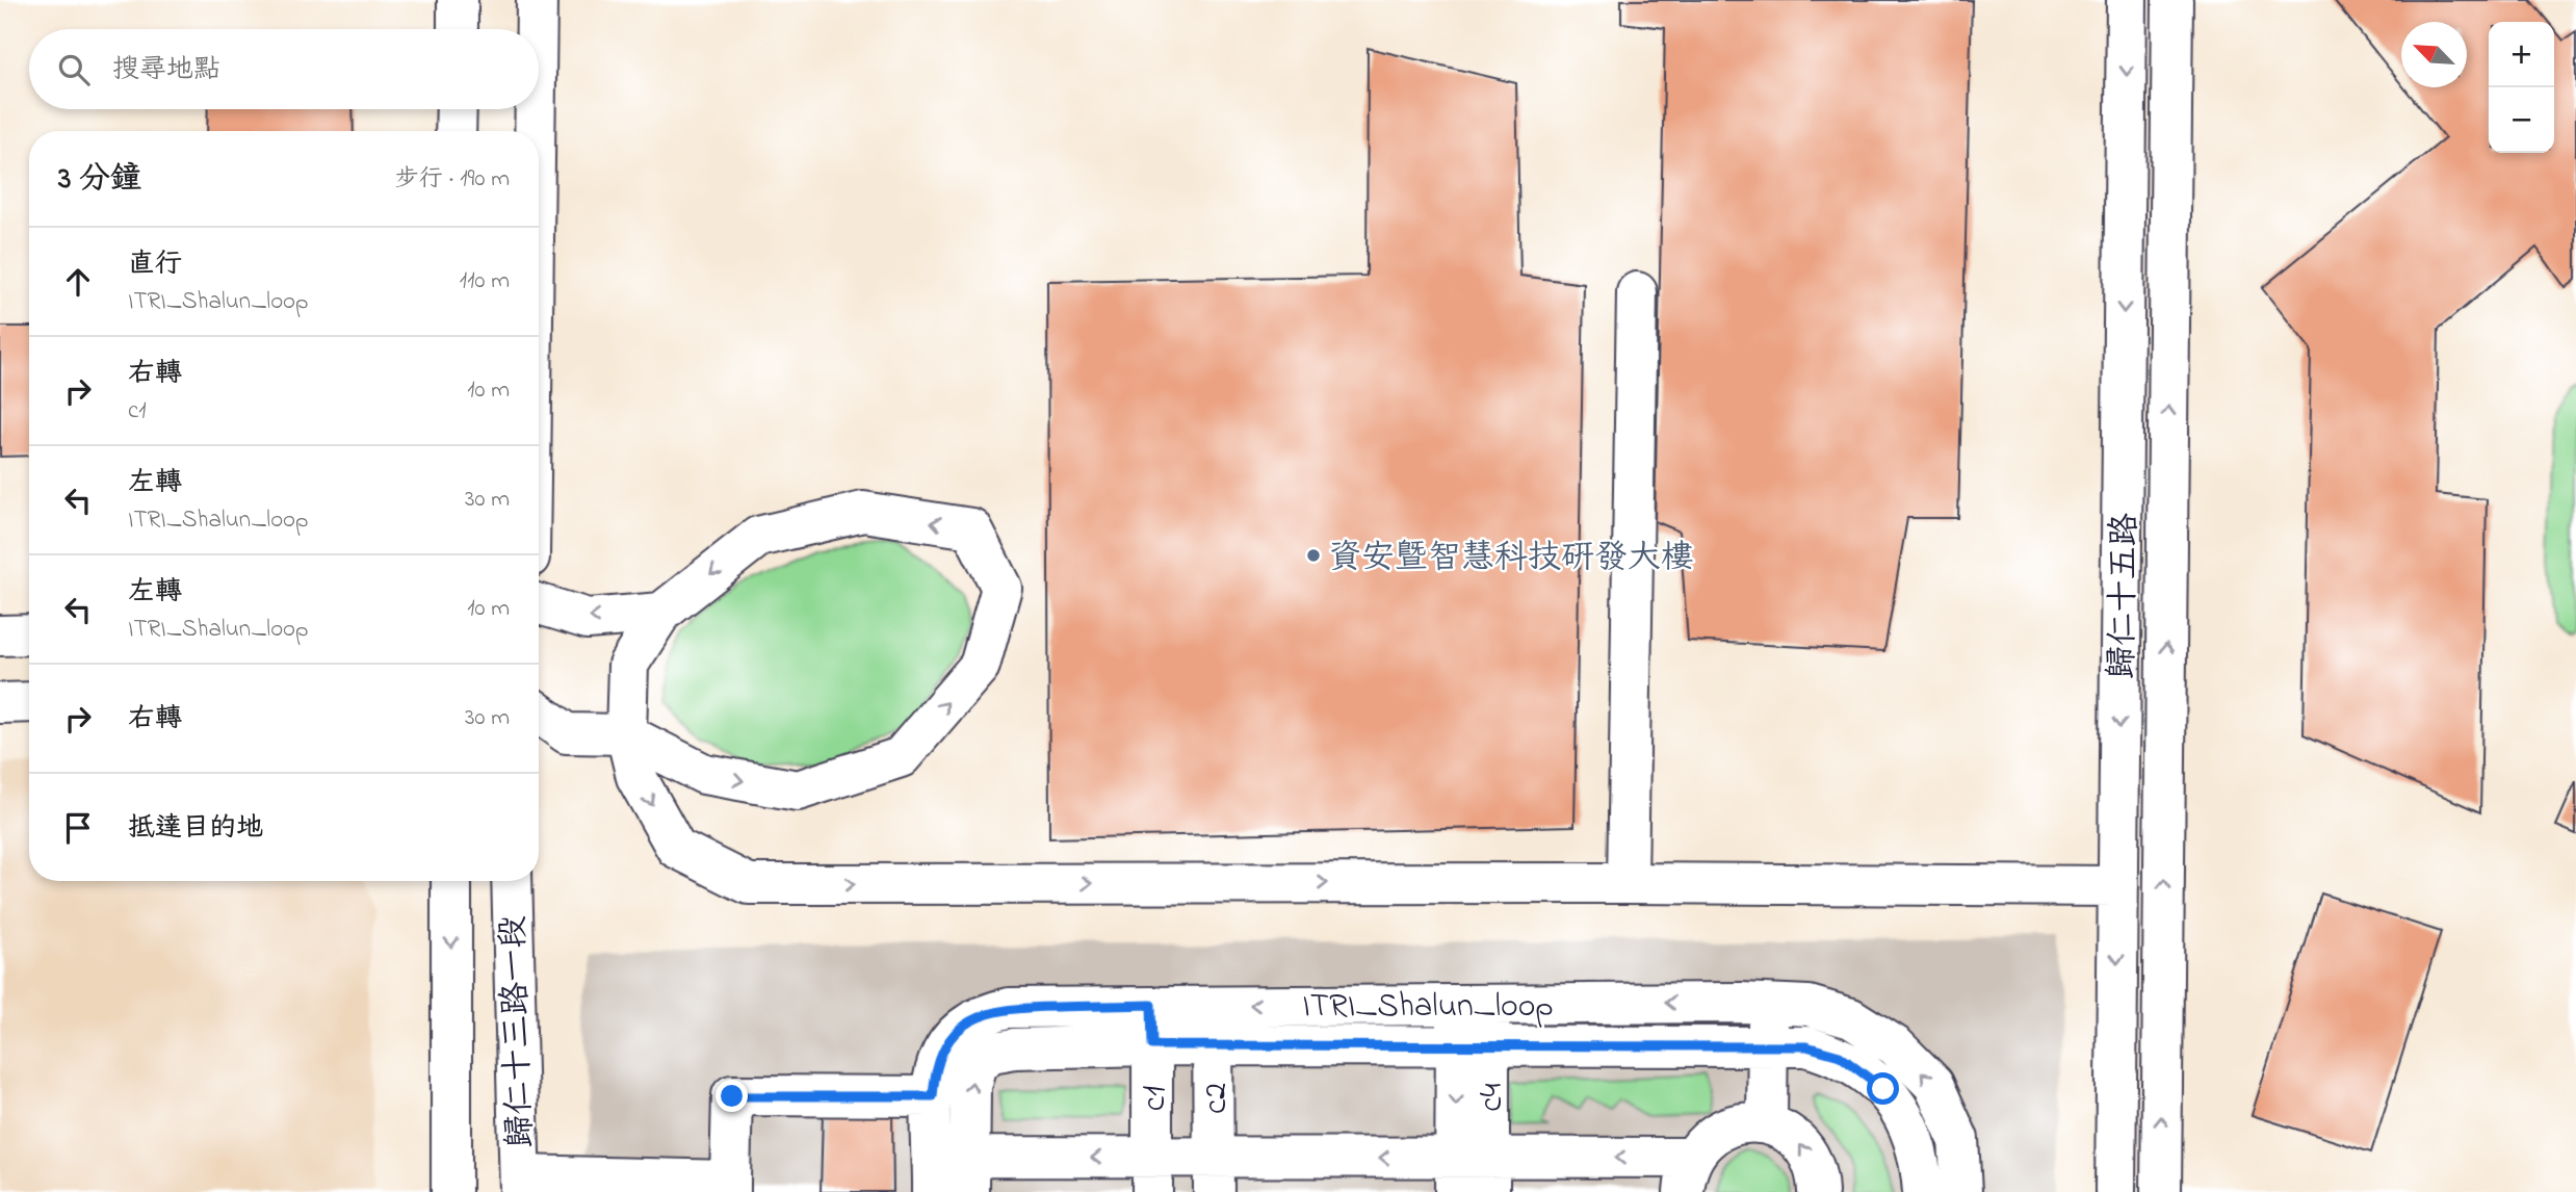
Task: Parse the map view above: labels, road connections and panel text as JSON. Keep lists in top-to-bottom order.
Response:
{
  "streets": {
    "street": [
      "歸仁十五路",
      "ITRI_Shalun_loop",
      "歸仁十三路一段",
      "c4",
      "c1",
      "c2"
    ]
  },
  "crossings": [
    ["ITRI_Shalun_loop", "c4"],
    ["ITRI_Shalun_loop", "c1"],
    ["ITRI_Shalun_loop", "c2"]
  ],
  "places": ["資安暨智慧科技研發大樓"],
  "north": "top left",
  "page": {
    "map_buttons": ["+", "−"],
    "search": "搜尋地點",
    "heading": ["3 分鐘", "步行 · 190 m"],
    "list": [
      ["直行", "ITRI_Shalun_loop", "110 m"],
      ["右轉", "c1", "10 m"],
      ["左轉", "ITRI_Shalun_loop", "30 m"],
      ["左轉", "ITRI_Shalun_loop", "10 m"],
      ["右轉", "30 m"],
      "抵達目的地"
    ]
  }
}
